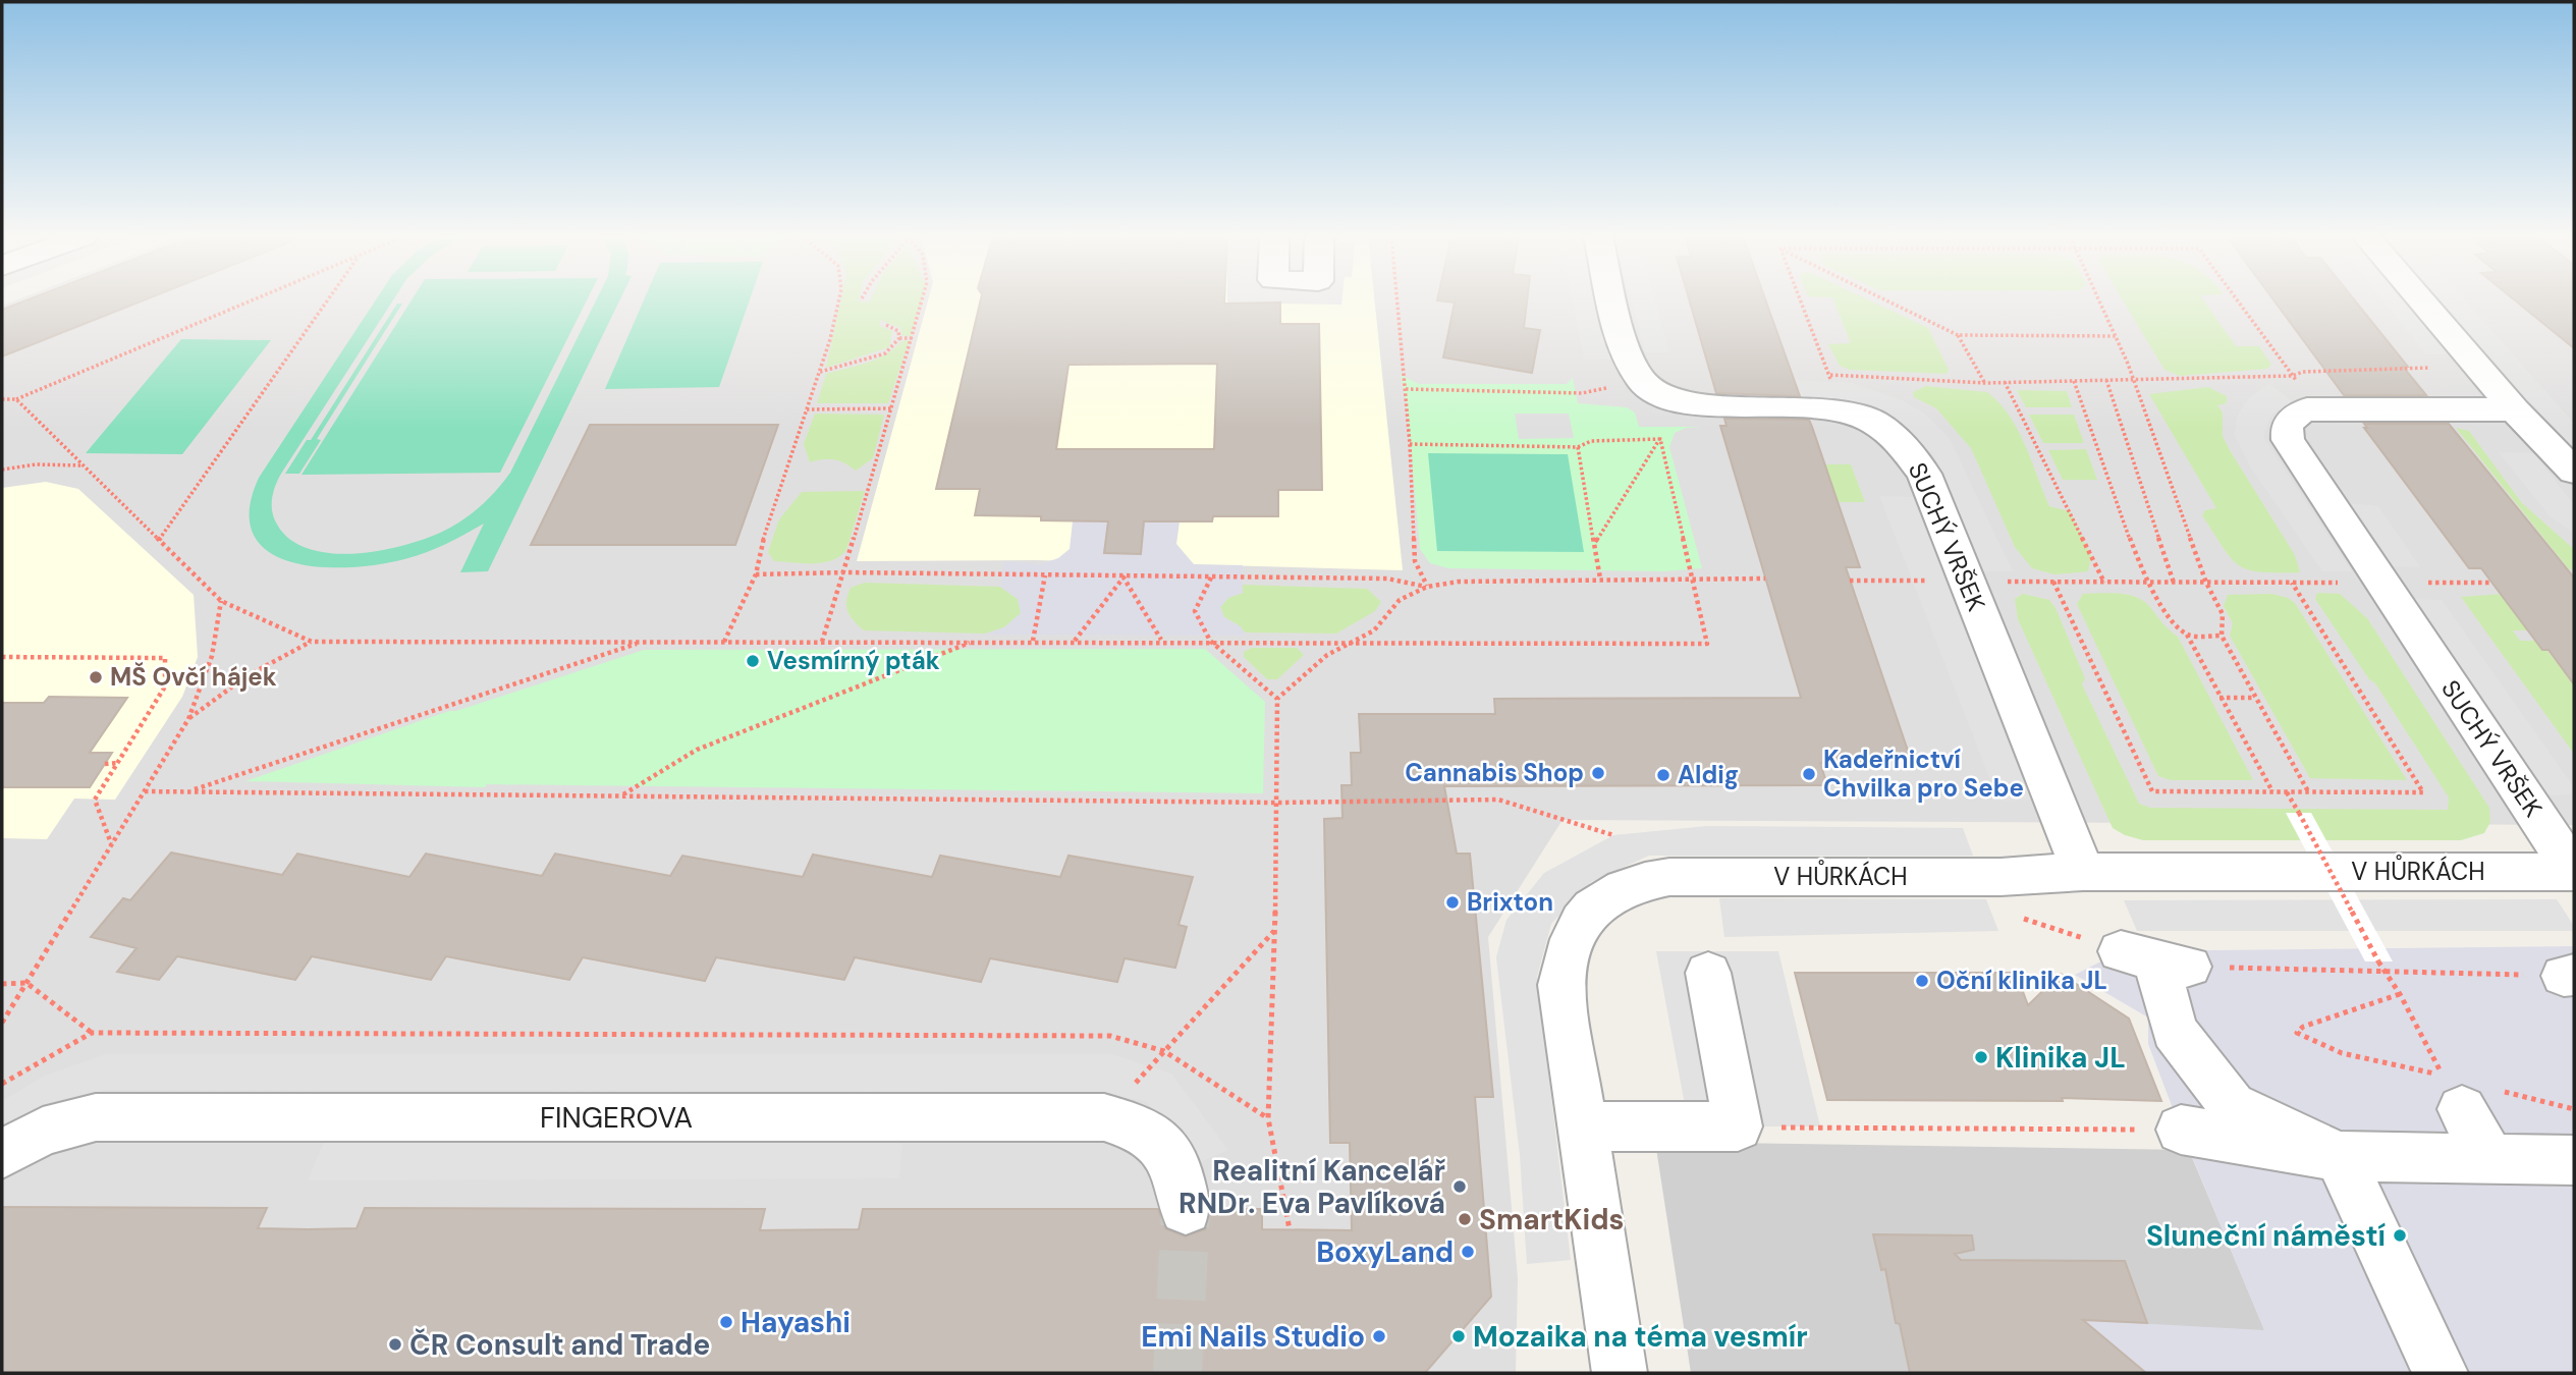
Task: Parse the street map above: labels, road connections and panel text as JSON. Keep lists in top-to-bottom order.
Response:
{
  "streets": {
    "street": ["SUCHÝ VRŠEK", "V HŮRKÁCH", "FINGEROVA"]
  },
  "crossings": [
    ["SUCHÝ VRŠEK", "V HŮRKÁCH"]
  ],
  "places": [
    "Vesmírný pták",
    "MŠ Ovčí hájek",
    "Cannabis Shop",
    "Kadeřnictví Chvilka pro Sebe",
    "Aldig",
    "Brixton",
    "Oční klinika JL",
    "Klinika JL",
    "Realitní Kancelář RNDr. Eva Pavlíková",
    "SmartKids",
    "Sluneční náměstí",
    "BoxyLand",
    "Hayashi",
    "Emi Nails Studio",
    "Mozaika na téma vesmír",
    "ČR Consult and Trade"
  ]
}
